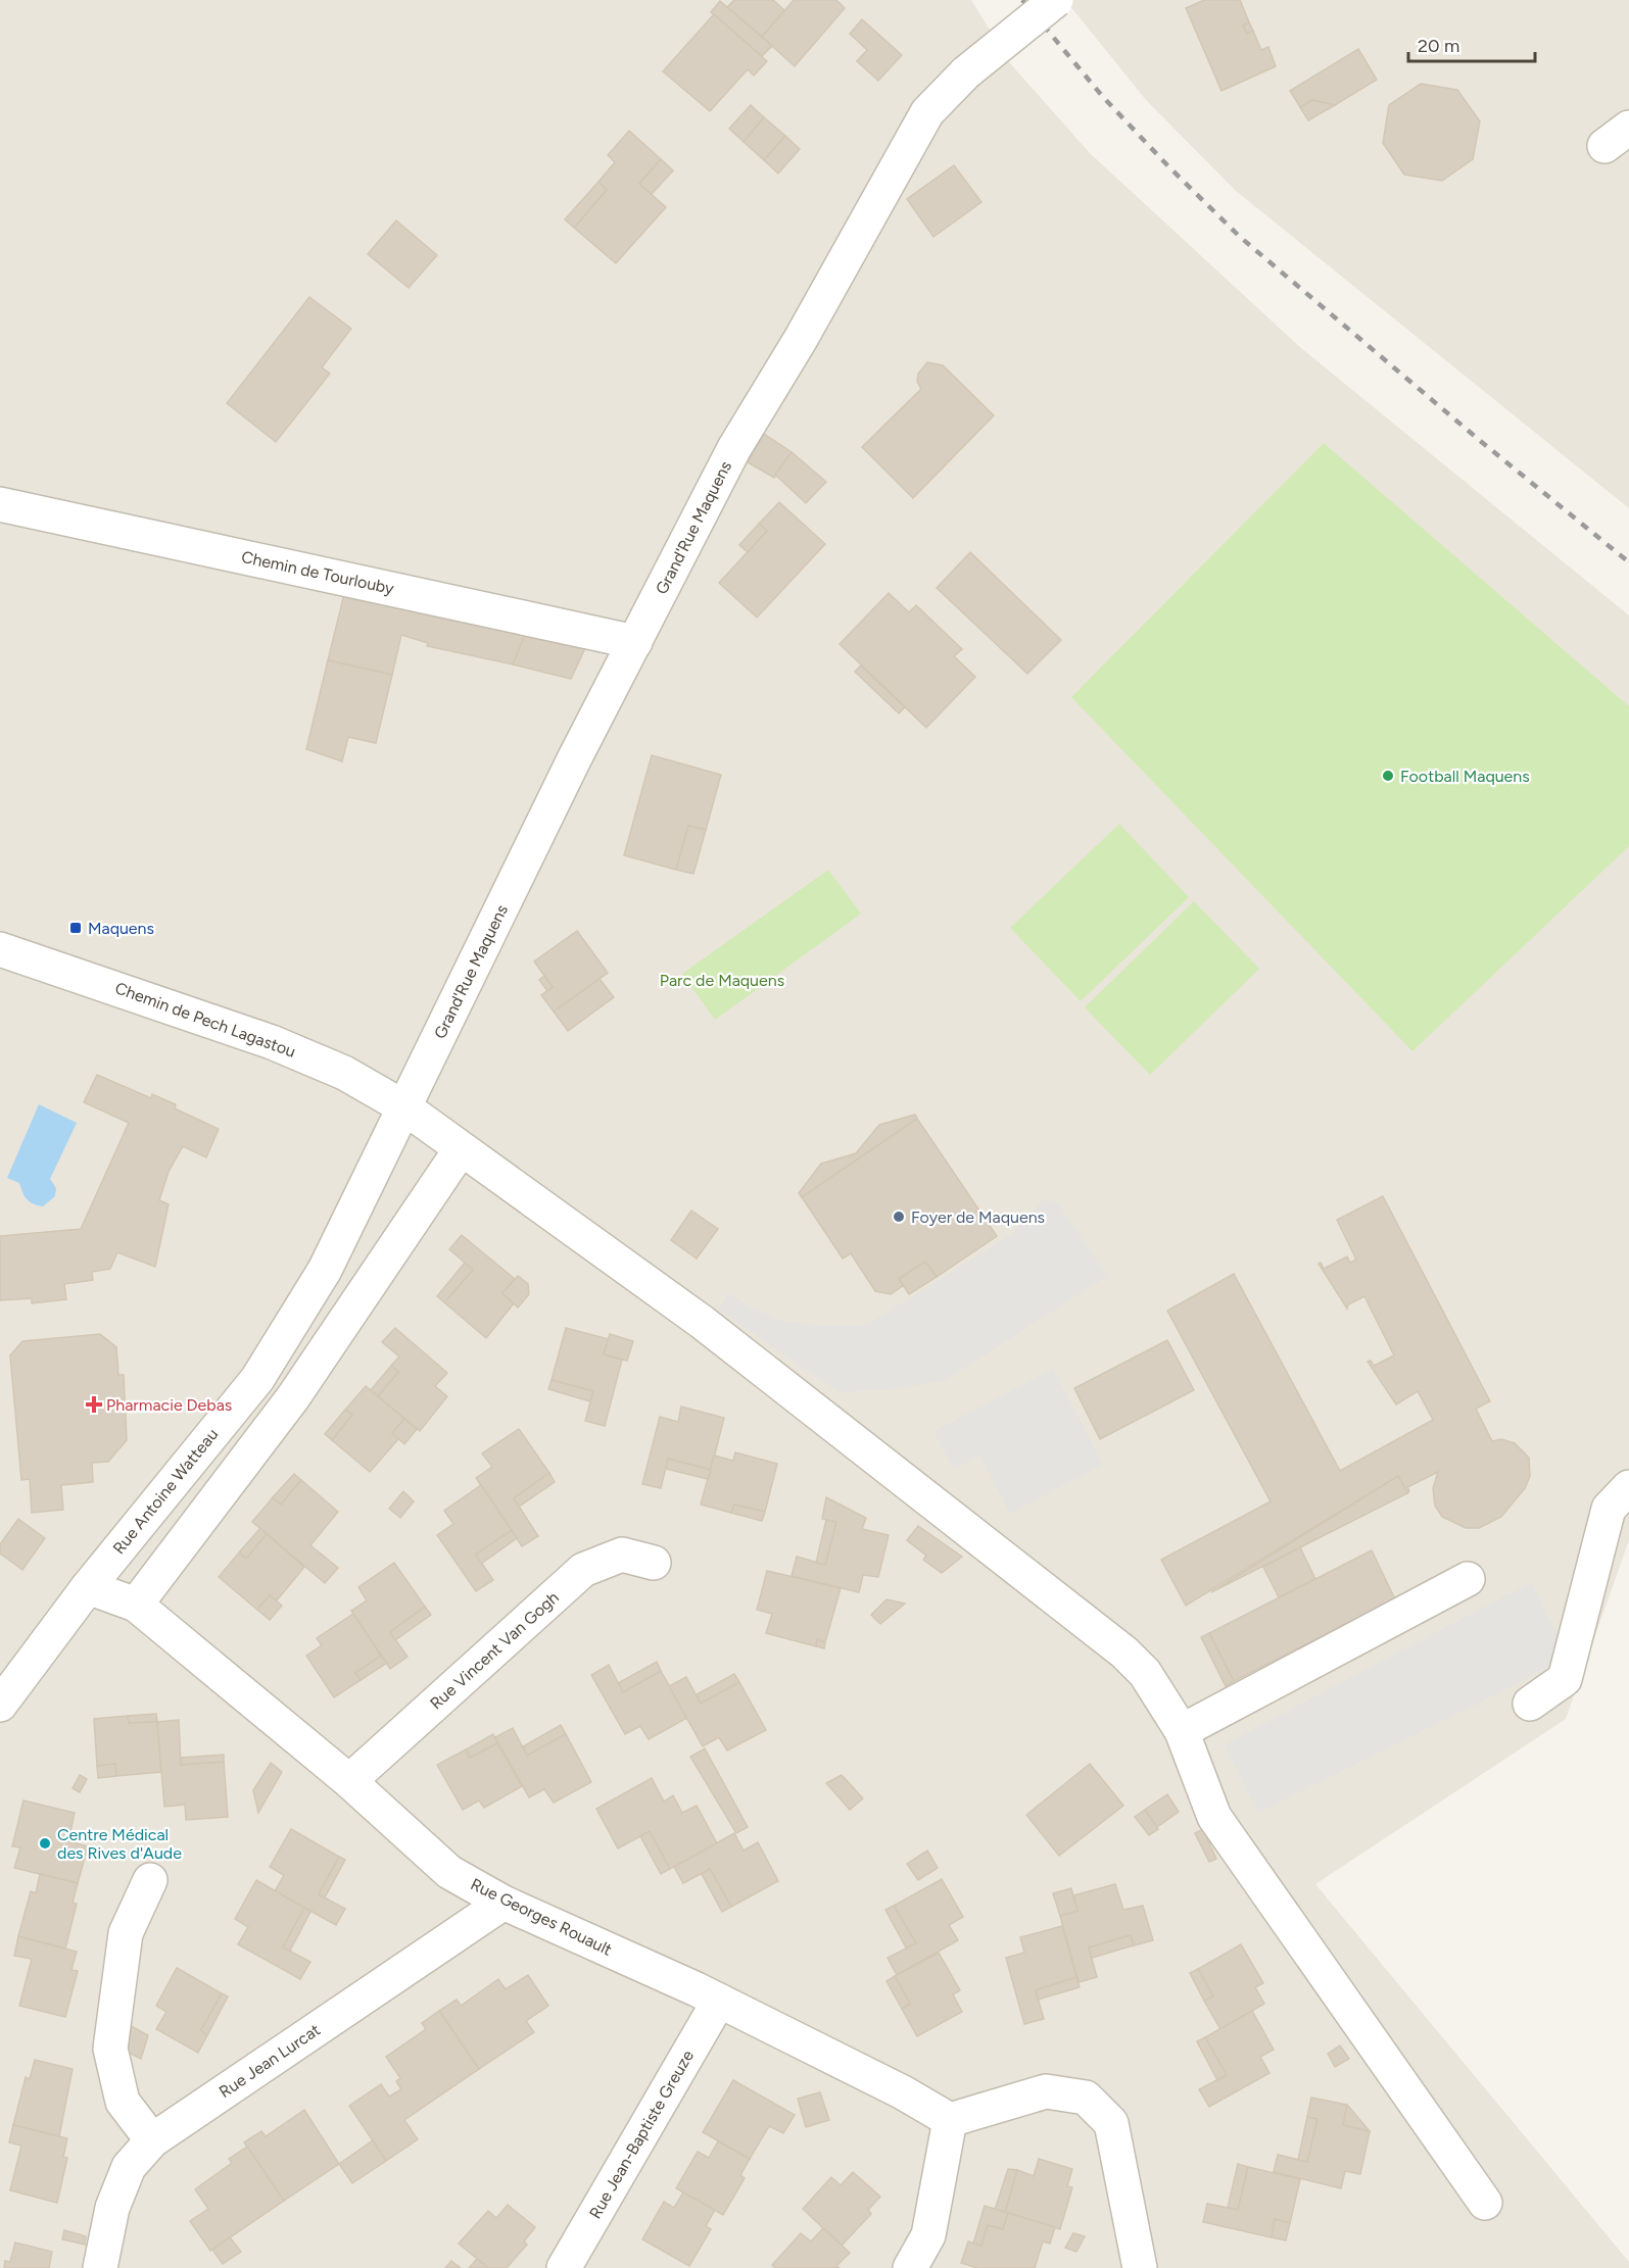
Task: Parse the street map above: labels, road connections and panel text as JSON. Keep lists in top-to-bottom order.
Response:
{
  "streets": {
    "street": [
      "Grand'Rue Maquens",
      "Chemin de Tourlouby",
      "Chemin de Pech Lagastou",
      "Rue Antoine Watteau",
      "Rue Vincent Van Gogh",
      "Rue Georges Rouault",
      "Rue Jean Lurcat",
      "Rue Jean-Baptiste Greuze"
    ]
  },
  "crossings": [
    ["Grand'Rue Maquens", "Chemin de Tourlouby"],
    ["Grand'Rue Maquens", "Chemin de Pech Lagastou"],
    ["Grand'Rue Maquens", "Rue Antoine Watteau"],
    ["Chemin de Pech Lagastou", "Rue Antoine Watteau"],
    ["Rue Antoine Watteau", "Rue Georges Rouault"],
    ["Rue Vincent Van Gogh", "Rue Georges Rouault"],
    ["Rue Georges Rouault", "Rue Jean Lurcat"],
    ["Rue Georges Rouault", "Rue Jean-Baptiste Greuze"]
  ],
  "parks": ["Parc de Maquens"],
  "places": {
    "other": ["Football Maquens", "Foyer de Maquens", "Centre Médical des Rives d'Aude"],
    "transit": ["Maquens"],
    "health": ["Pharmacie Debas"]
  },
  "scale_bar": "20 m"
}
